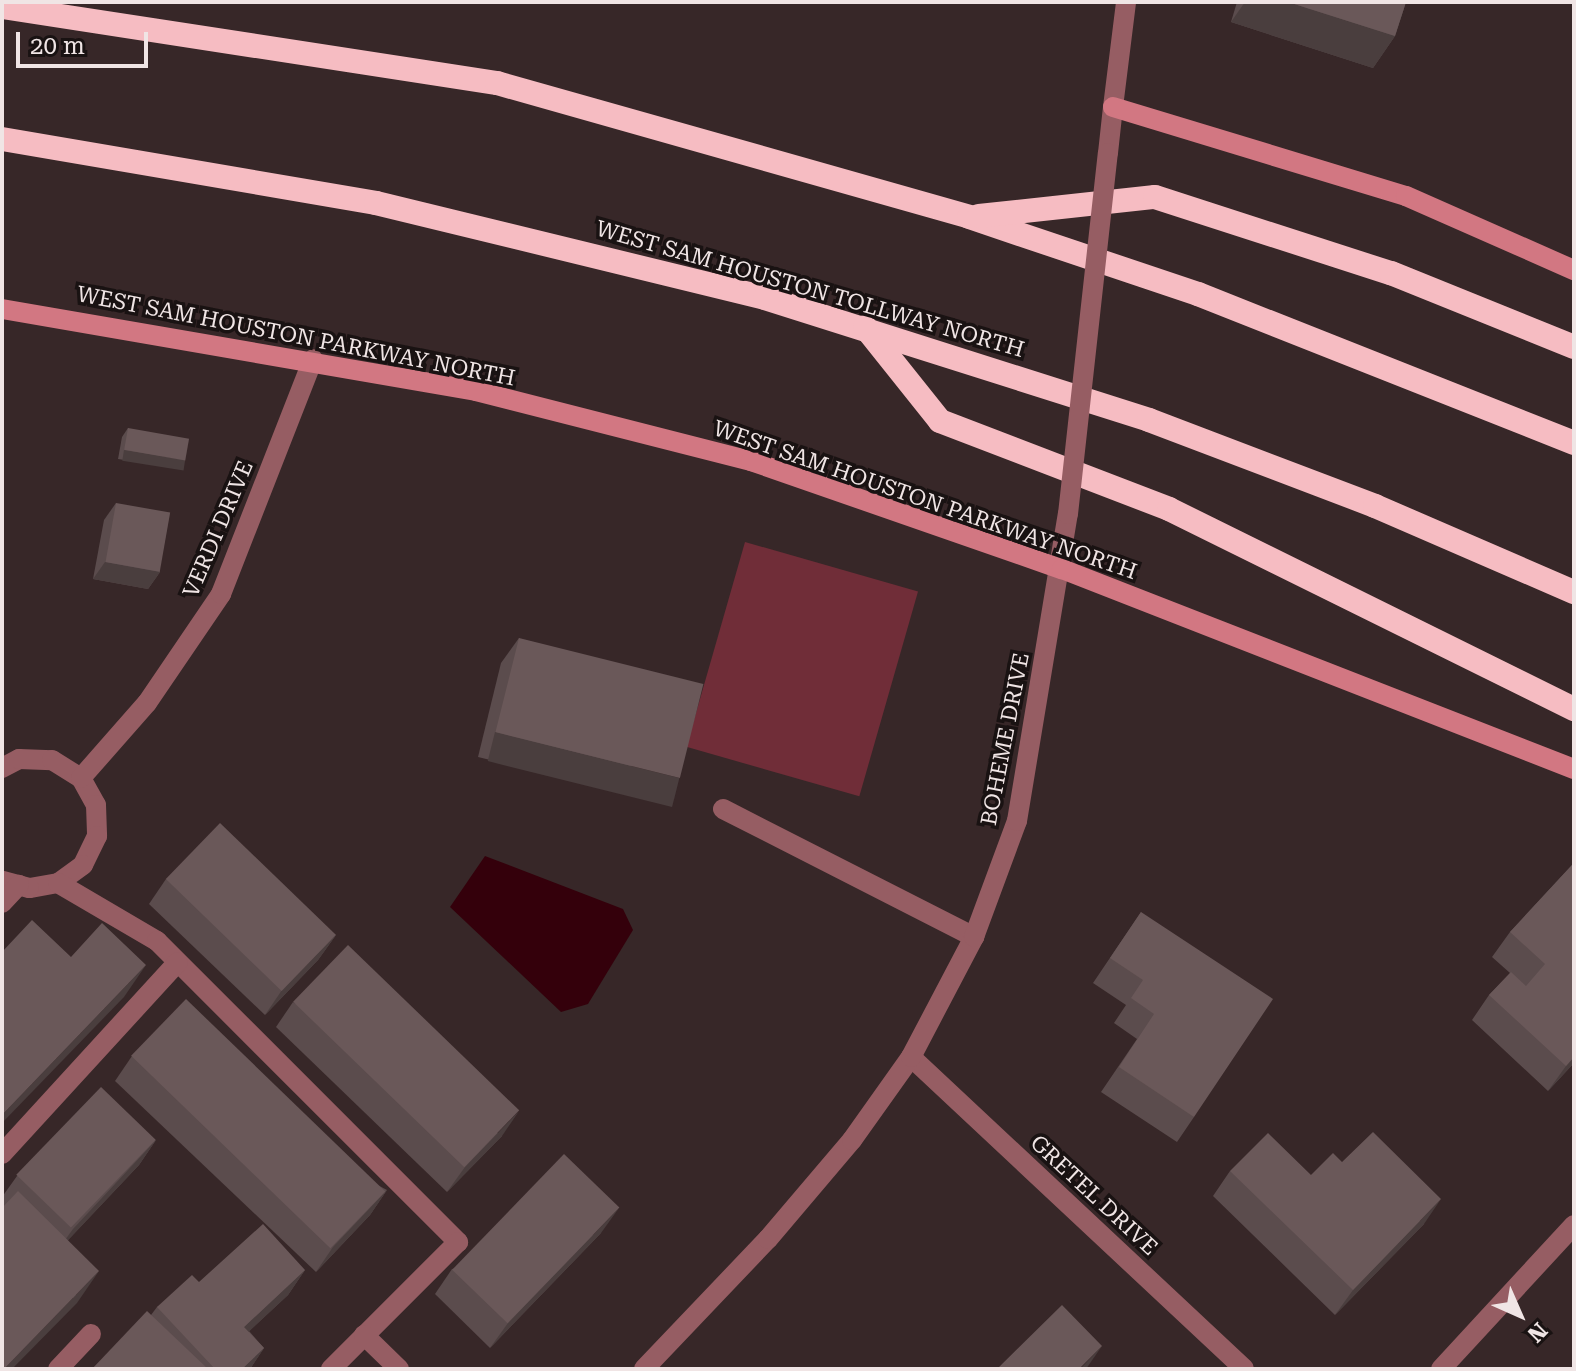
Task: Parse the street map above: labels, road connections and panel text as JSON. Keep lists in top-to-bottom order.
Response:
{
  "streets": {
    "highway": ["WEST SAM HOUSTON TOLLWAY NORTH"],
    "main road": ["WEST SAM HOUSTON PARKWAY NORTH"],
    "street": ["VERDI DRIVE", "BOHEME DRIVE", "GRETEL DRIVE"]
  },
  "crossings": [
    ["WEST SAM HOUSTON PARKWAY NORTH", "VERDI DRIVE"],
    ["WEST SAM HOUSTON PARKWAY NORTH", "BOHEME DRIVE"],
    ["BOHEME DRIVE", "GRETEL DRIVE"]
  ],
  "scale_bar": "20 m",
  "north": "bottom right"
}
